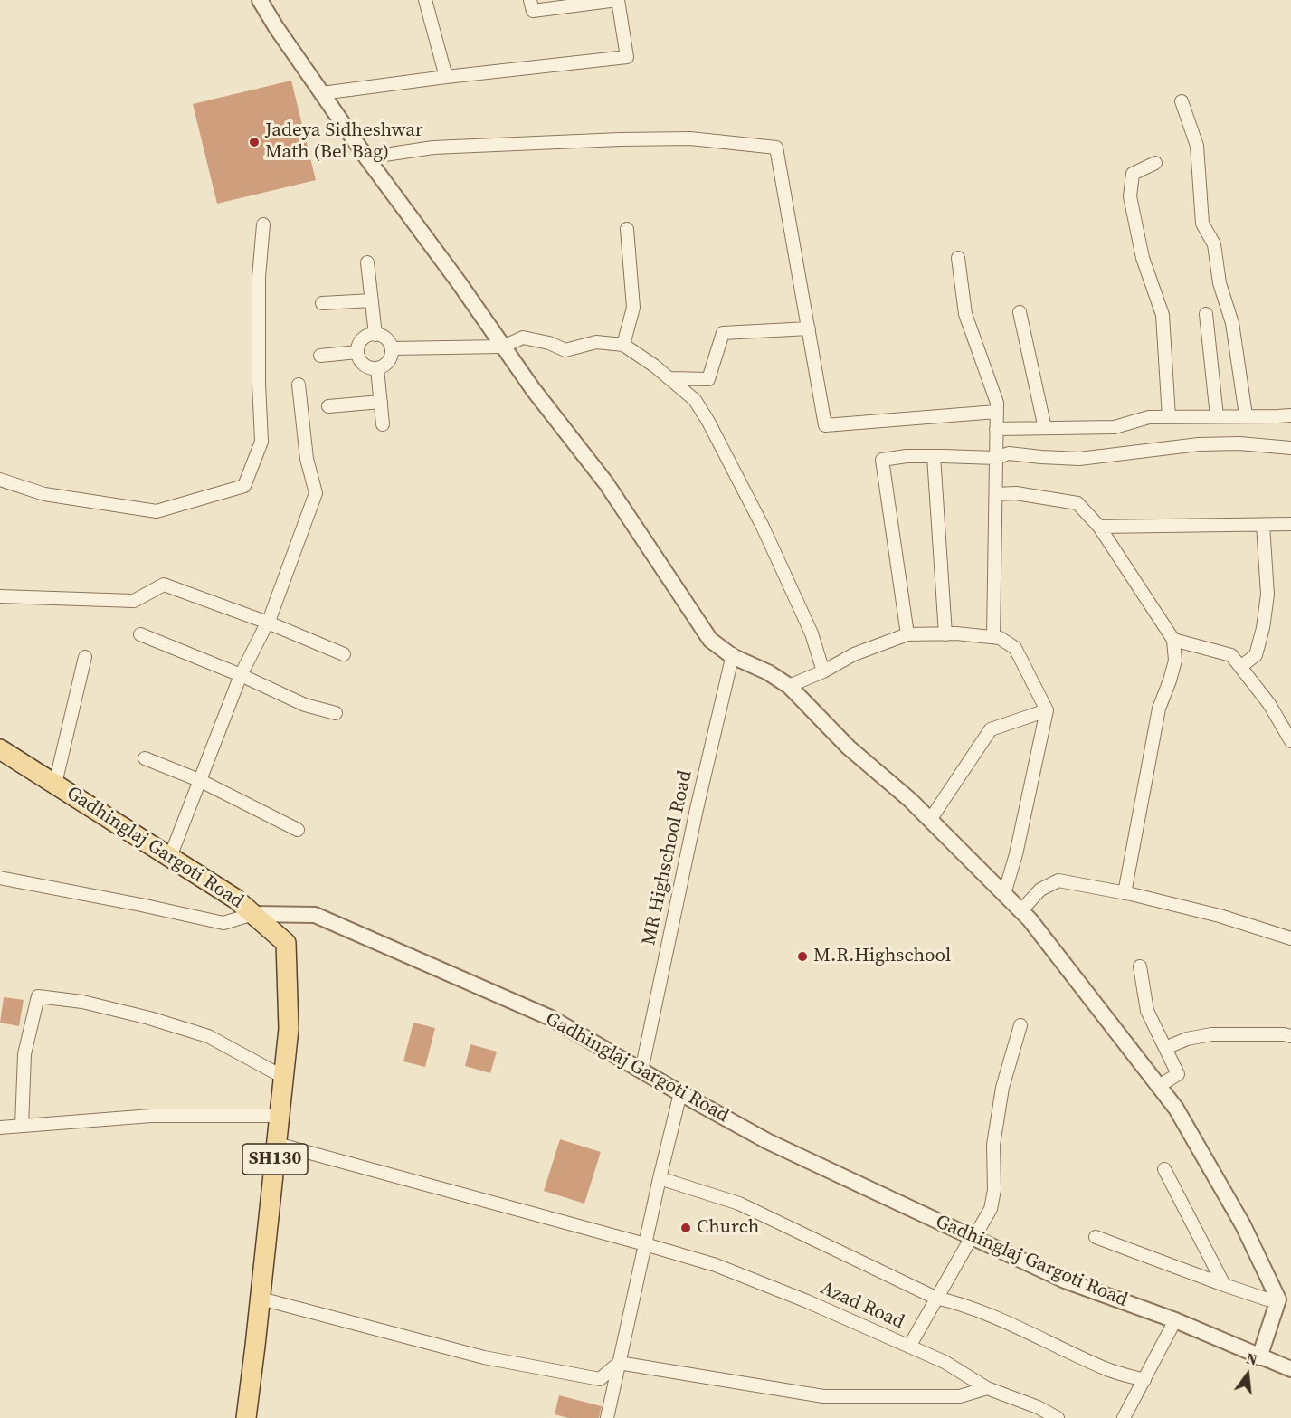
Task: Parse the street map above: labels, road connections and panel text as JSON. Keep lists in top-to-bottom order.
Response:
{
  "streets": {
    "main road": ["Gadhinglaj Gargoti Road", "SH130"],
    "street": ["MR Highschool Road", "Azad Road"]
  },
  "crossings": [
    ["Gadhinglaj Gargoti Road", "MR Highschool Road"],
    ["Gadhinglaj Gargoti Road", "SH130"],
    ["SH130", "Azad Road"]
  ],
  "places": ["Jadeya Sidheshwar Math (Bel Bag)", "M.R.Highschool", "Church"],
  "north": "top"
}
